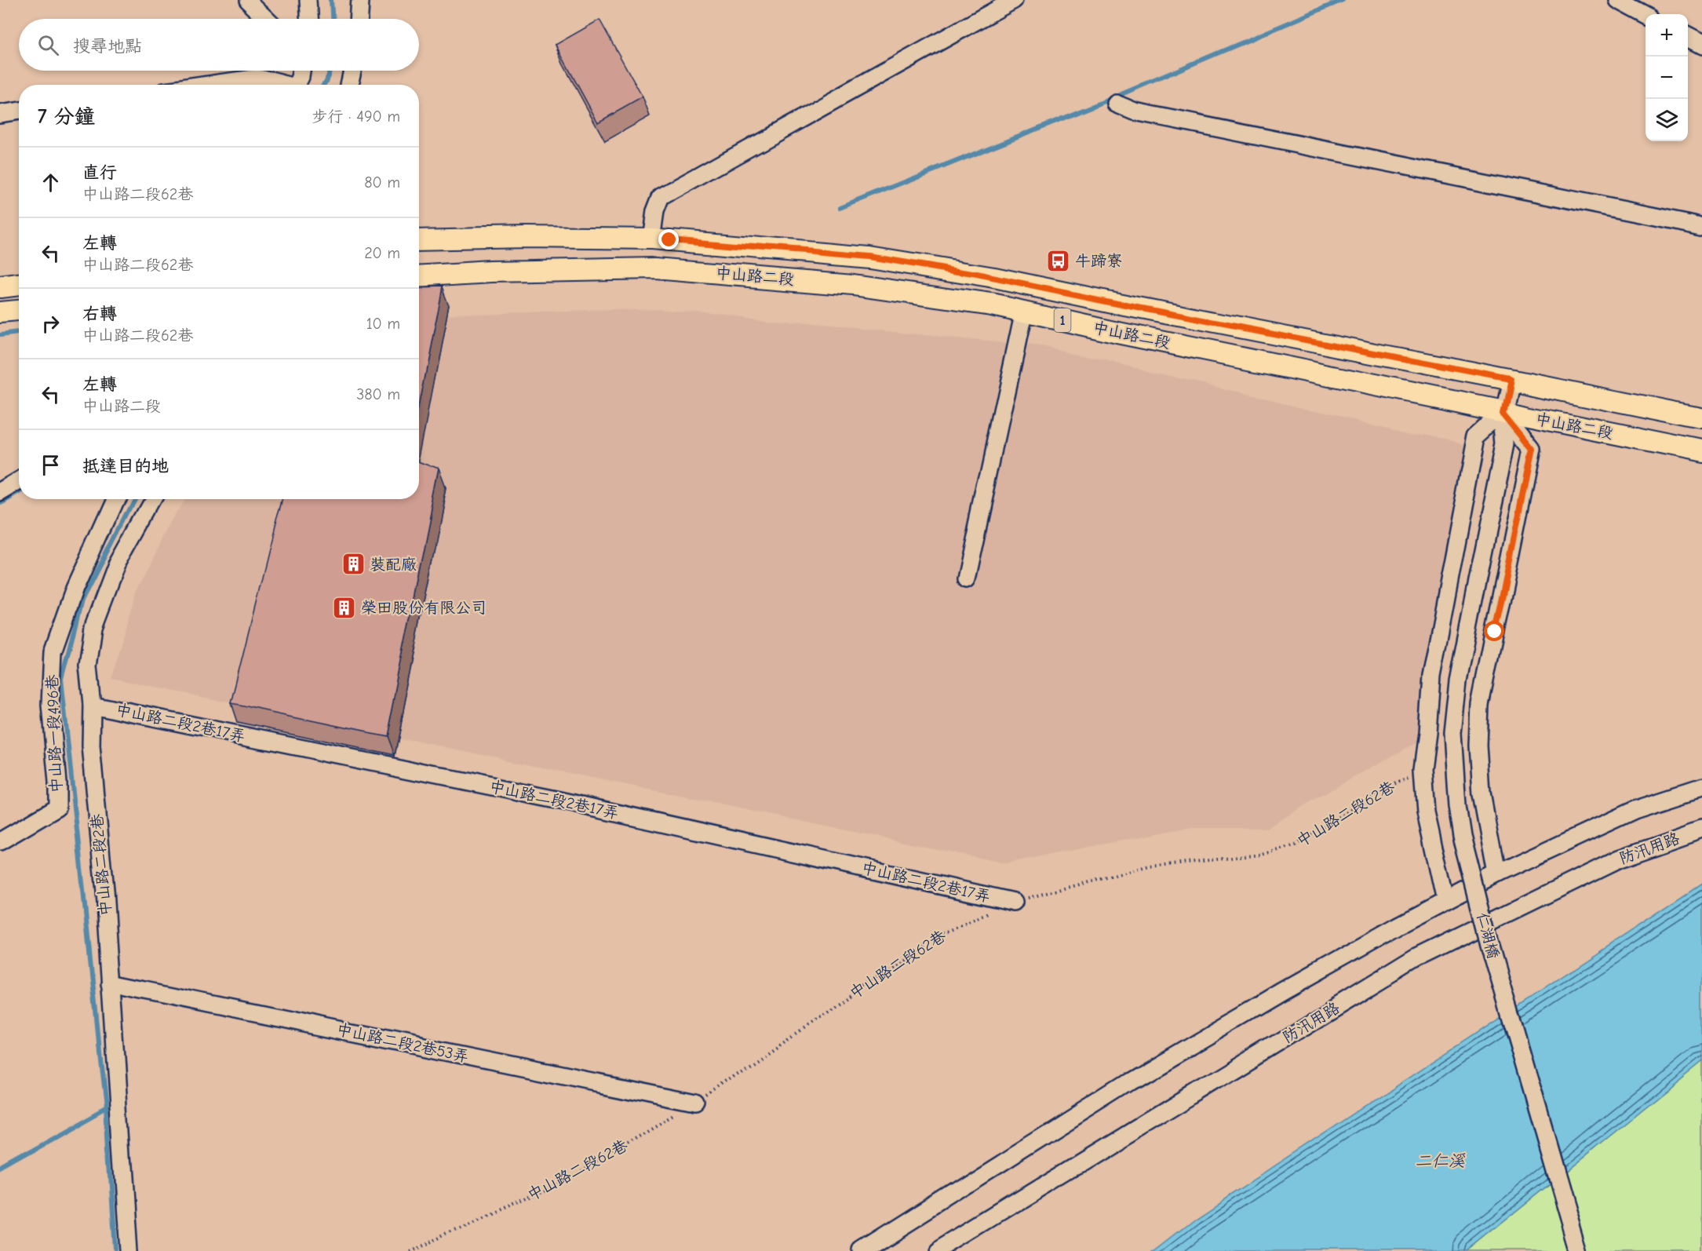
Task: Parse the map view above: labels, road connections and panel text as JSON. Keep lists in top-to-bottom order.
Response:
{
  "streets": {
    "main road": ["中山路二段", "1"],
    "street": [
      "中山路二段2巷17弄",
      "中山路一段496巷",
      "防汛用路",
      "中山路二段2巷",
      "仁湖橋",
      "中山路二段2巷53弄"
    ],
    "path": ["中山路二段62巷"]
  },
  "crossings": [
    ["中山路二段", "仁湖橋"],
    ["中山路二段2巷17弄", "中山路二段62巷"],
    ["中山路二段2巷17弄", "中山路二段2巷"],
    ["中山路二段62巷", "中山路二段2巷53弄"],
    ["中山路二段2巷", "中山路二段2巷53弄"]
  ],
  "water": ["二仁溪"],
  "places": {
    "bus stop": ["牛蹄寮"],
    "building": ["裝配廠", "榮田股份有限公司"]
  },
  "page": {
    "map_buttons": ["+", "−"],
    "search": "搜尋地點",
    "heading": ["7 分鐘", "步行 · 490 m"],
    "list": [
      ["直行", "中山路二段62巷", "80 m"],
      ["左轉", "中山路二段62巷", "20 m"],
      ["右轉", "中山路二段62巷", "10 m"],
      ["左轉", "中山路二段", "380 m"],
      "抵達目的地"
    ]
  }
}
